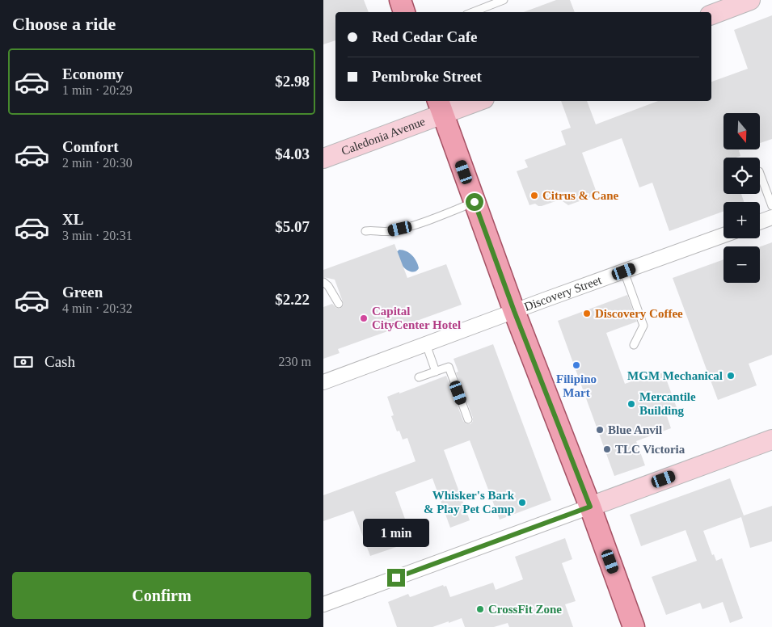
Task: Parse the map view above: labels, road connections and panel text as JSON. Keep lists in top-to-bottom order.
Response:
{
  "streets": {
    "street": ["Caledonia Avenue", "Discovery Street"]
  },
  "places": [
    "Citrus & Cane",
    "Discovery Coffee",
    "Capital CityCenter Hotel",
    "Filipino Mart",
    "MGM Mechanical",
    "Mercantile Building",
    "Blue Anvil",
    "TLC Victoria",
    "Whisker's Bark & Play Pet Camp",
    "CrossFit Zone"
  ],
  "north": "bottom",
  "page": {
    "heading": "Choose a ride",
    "banner": ["Red Cedar Cafe", "Pembroke Street"],
    "list": [
      {
        "name": "Economy",
        "note": "1 min · 20:29",
        "value": "$2.98"
      },
      {
        "name": "Comfort",
        "note": "2 min · 20:30",
        "value": "$4.03"
      },
      {
        "name": "XL",
        "note": "3 min · 20:31",
        "value": "$5.07"
      },
      {
        "name": "Green",
        "note": "4 min · 20:32",
        "value": "$2.22"
      }
    ],
    "map_buttons": ["+", "−"],
    "pay": ["Cash", "230 m"],
    "bubble": "1 min",
    "buttons": "Confirm"
  }
}
